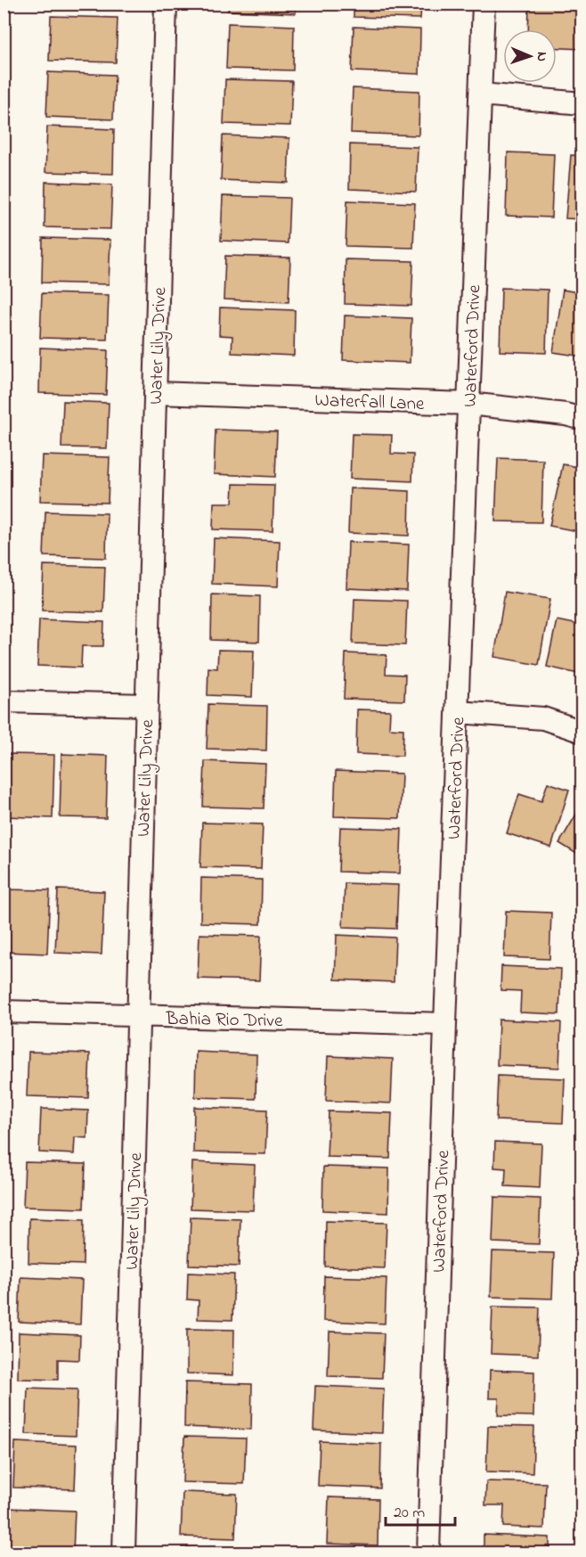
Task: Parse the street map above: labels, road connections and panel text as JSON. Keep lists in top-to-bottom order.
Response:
{
  "streets": {
    "street": [
      "Water Lily Drive",
      "Waterford Drive",
      "Waterfall Lane",
      "Bahia Rio Drive"
    ]
  },
  "crossings": [
    ["Water Lily Drive", "Waterfall Lane"],
    ["Water Lily Drive", "Bahia Rio Drive"],
    ["Waterford Drive", "Waterfall Lane"],
    ["Waterford Drive", "Bahia Rio Drive"]
  ],
  "scale_bar": "20 m",
  "north": "right"
}
